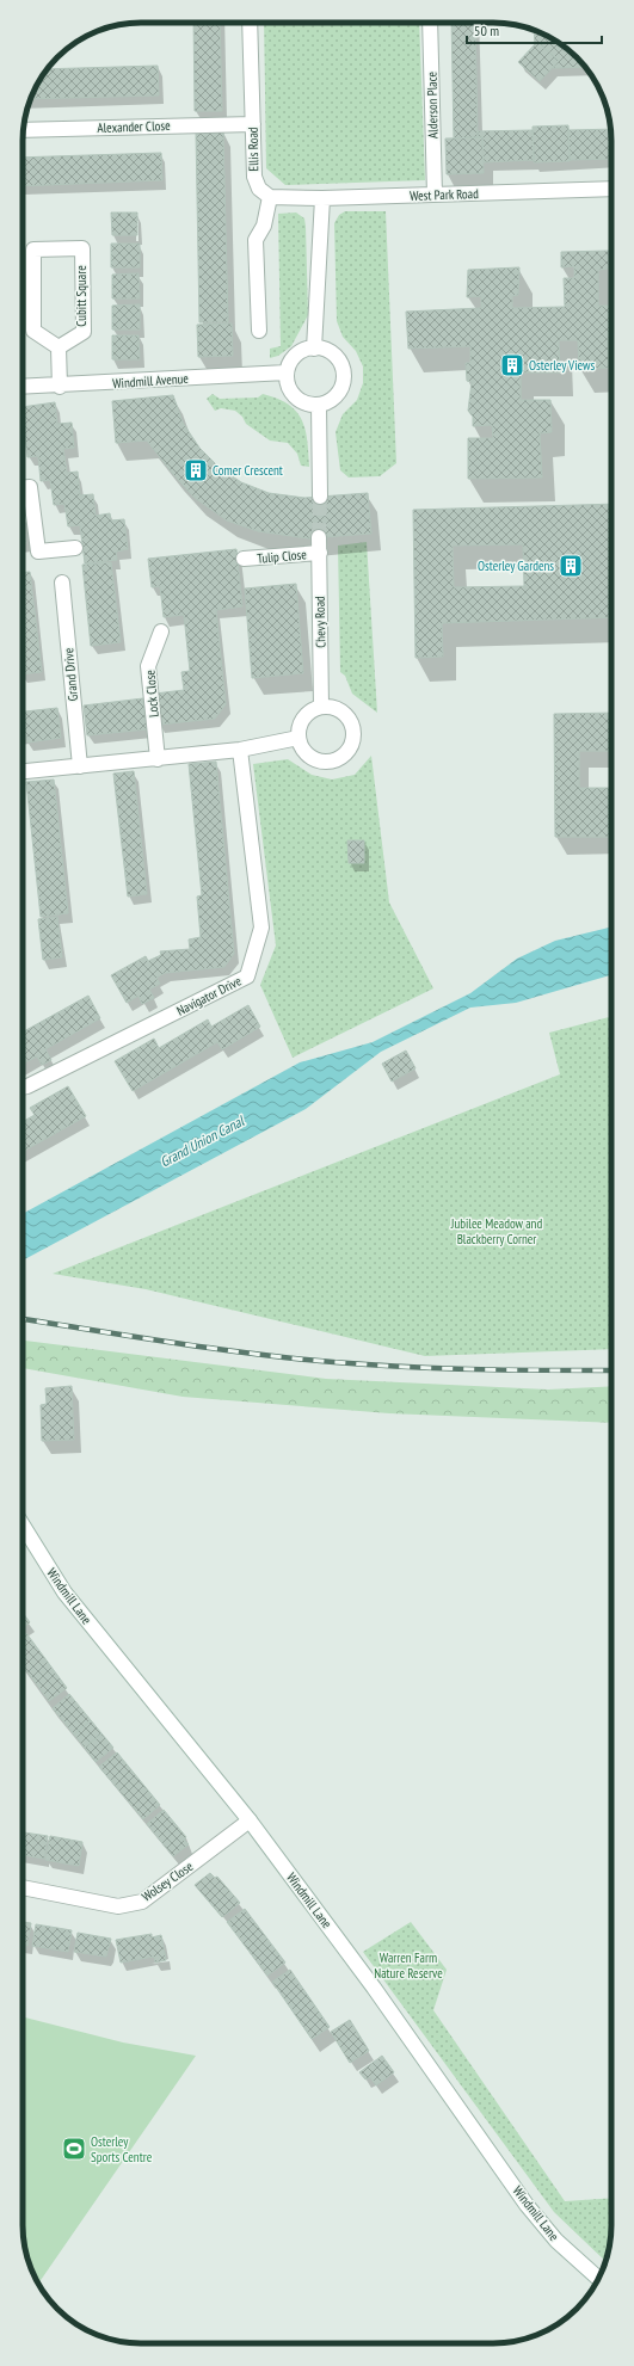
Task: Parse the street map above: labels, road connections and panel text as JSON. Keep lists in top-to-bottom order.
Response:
{
  "streets": {
    "street": [
      "Alderson Place",
      "Alexander Close",
      "Ellis Road",
      "West Park Road",
      "Cubitt Square",
      "Windmill Avenue",
      "Tulip Close",
      "Chevy Road",
      "Grand Drive",
      "Lock Close",
      "Navigator Drive",
      "Windmill Lane",
      "Wolsey Close"
    ]
  },
  "crossings": [
    ["Alderson Place", "West Park Road"],
    ["Alexander Close", "Ellis Road"],
    ["Ellis Road", "West Park Road"],
    ["Tulip Close", "Chevy Road"],
    ["Windmill Lane", "Wolsey Close"]
  ],
  "water": ["Grand Union Canal"],
  "parks": ["Jubilee Meadow and Blackberry Corner", "Warren Farm Nature Reserve"],
  "places": {
    "building": ["Osterley Views", "Comer Crescent", "Osterley Gardens"],
    "sports": ["Osterley Sports Centre"]
  },
  "scale_bar": "50 m"
}
